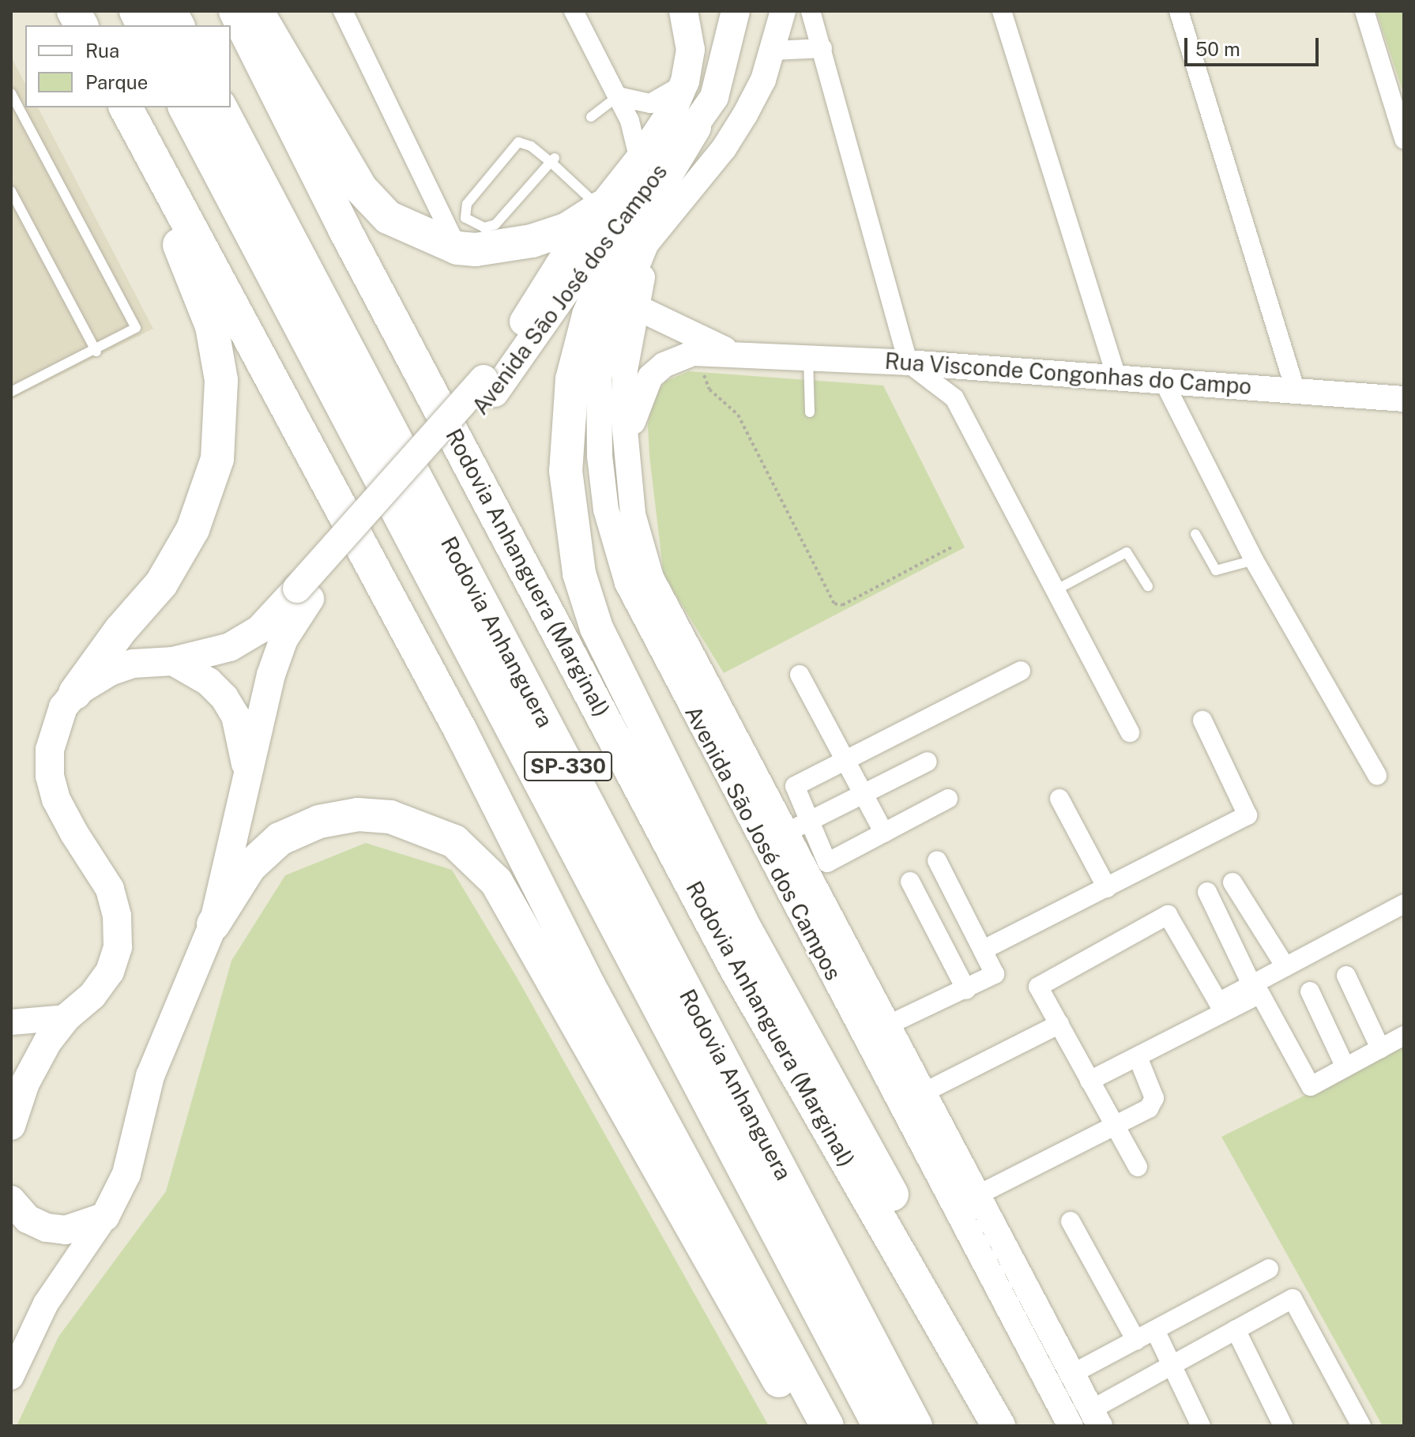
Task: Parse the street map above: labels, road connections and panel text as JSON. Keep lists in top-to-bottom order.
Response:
{
  "streets": {
    "highway": ["Rodovia Anhanguera (Marginal)", "Rodovia Anhanguera", "SP-330"],
    "main road": ["Avenida São José dos Campos"],
    "street": ["Rua Visconde Congonhas do Campo"]
  },
  "crossings": [
    ["Avenida São José dos Campos", "Rua Visconde Congonhas do Campo"]
  ],
  "legend": ["Rua", "Parque"],
  "scale_bar": "50 m"
}
